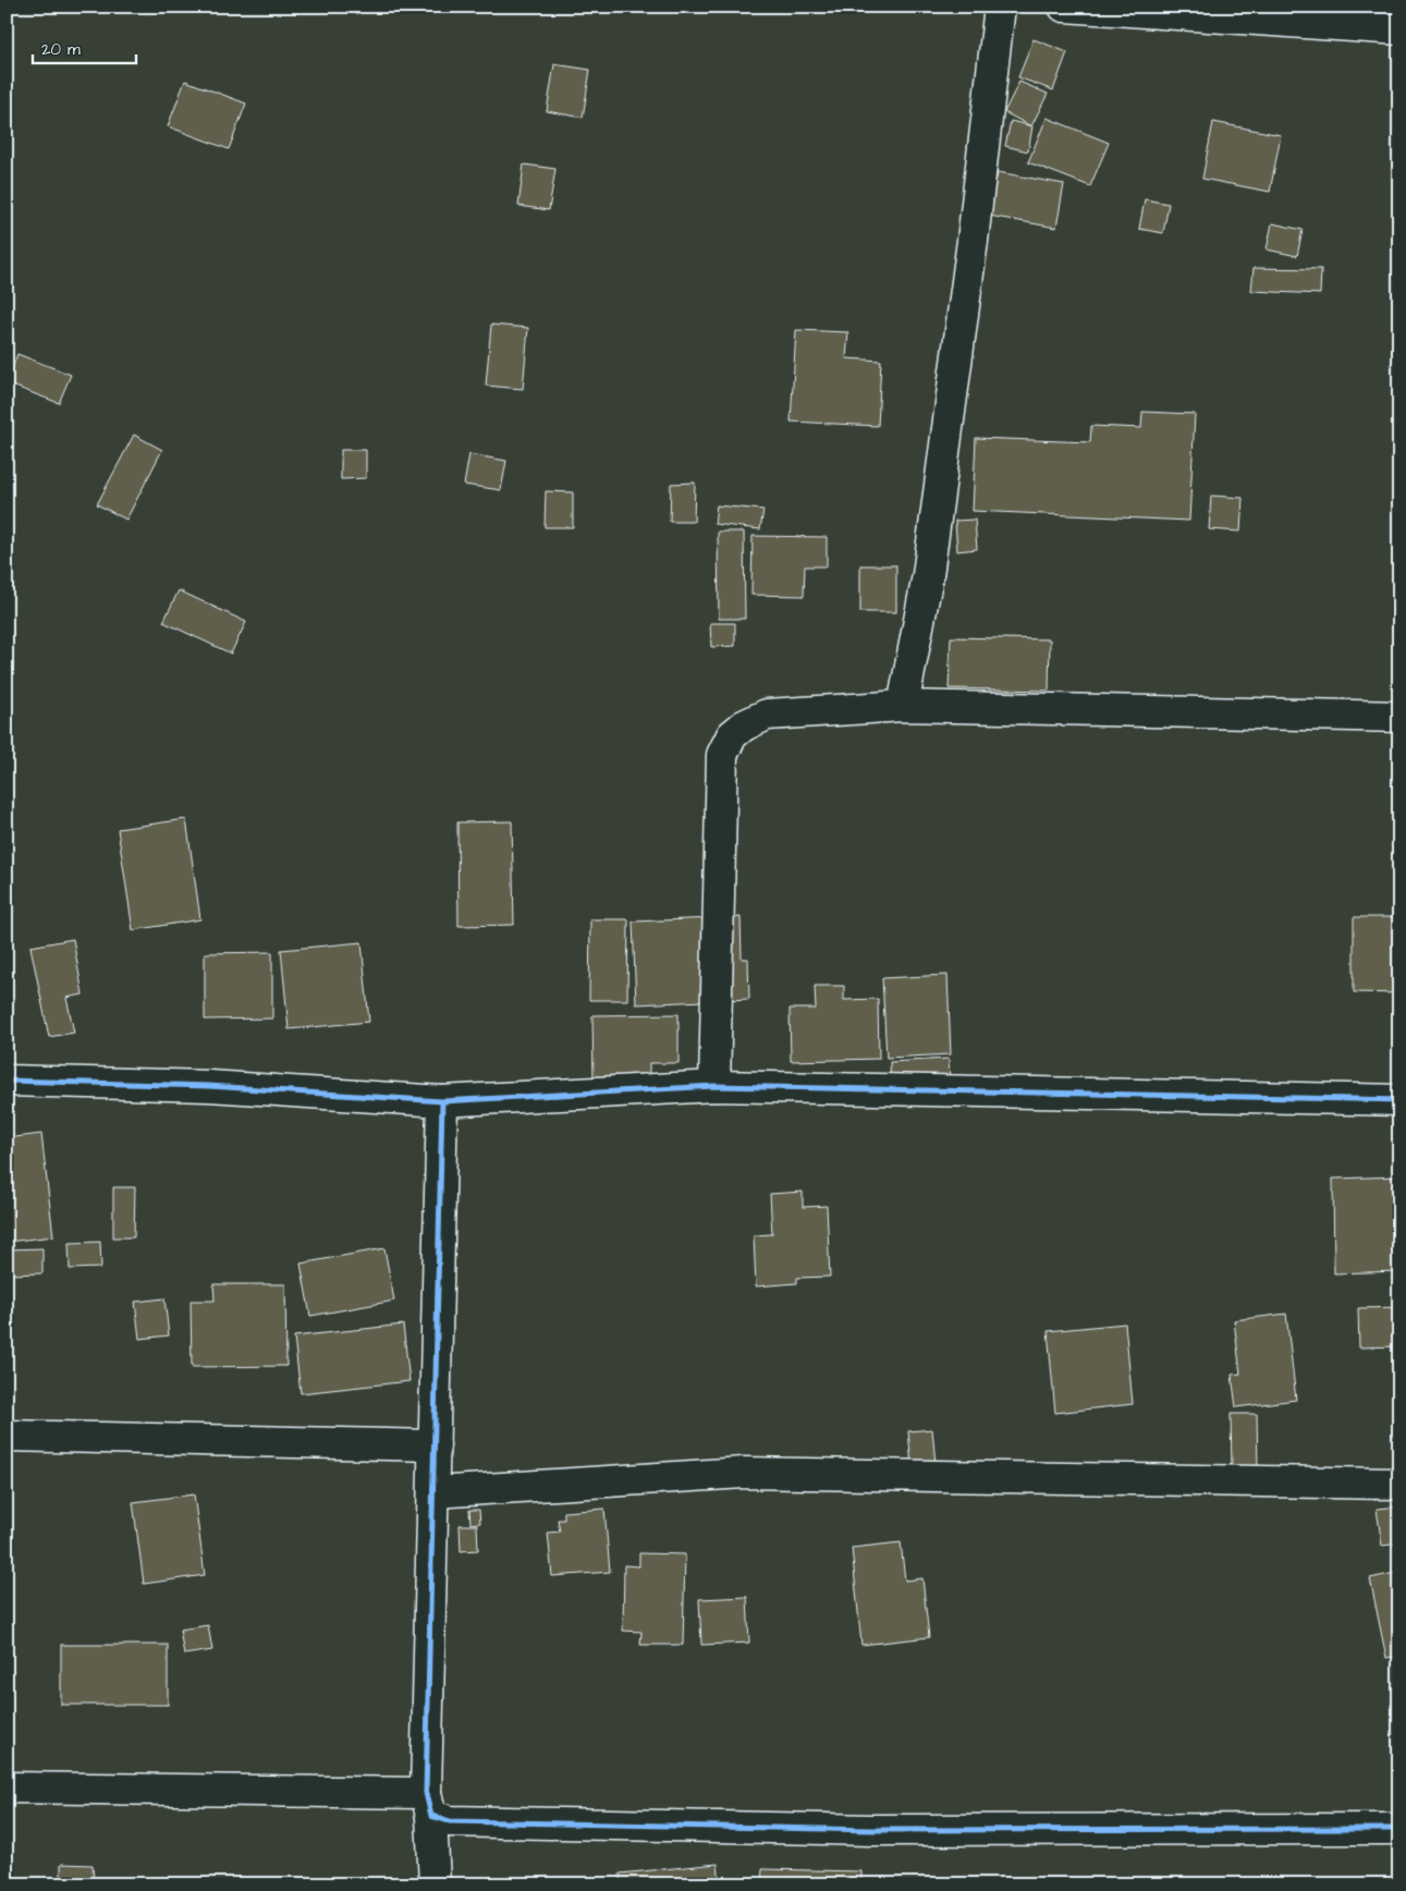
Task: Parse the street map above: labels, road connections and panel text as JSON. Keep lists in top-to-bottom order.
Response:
{
  "scale_bar": "20 m"
}
